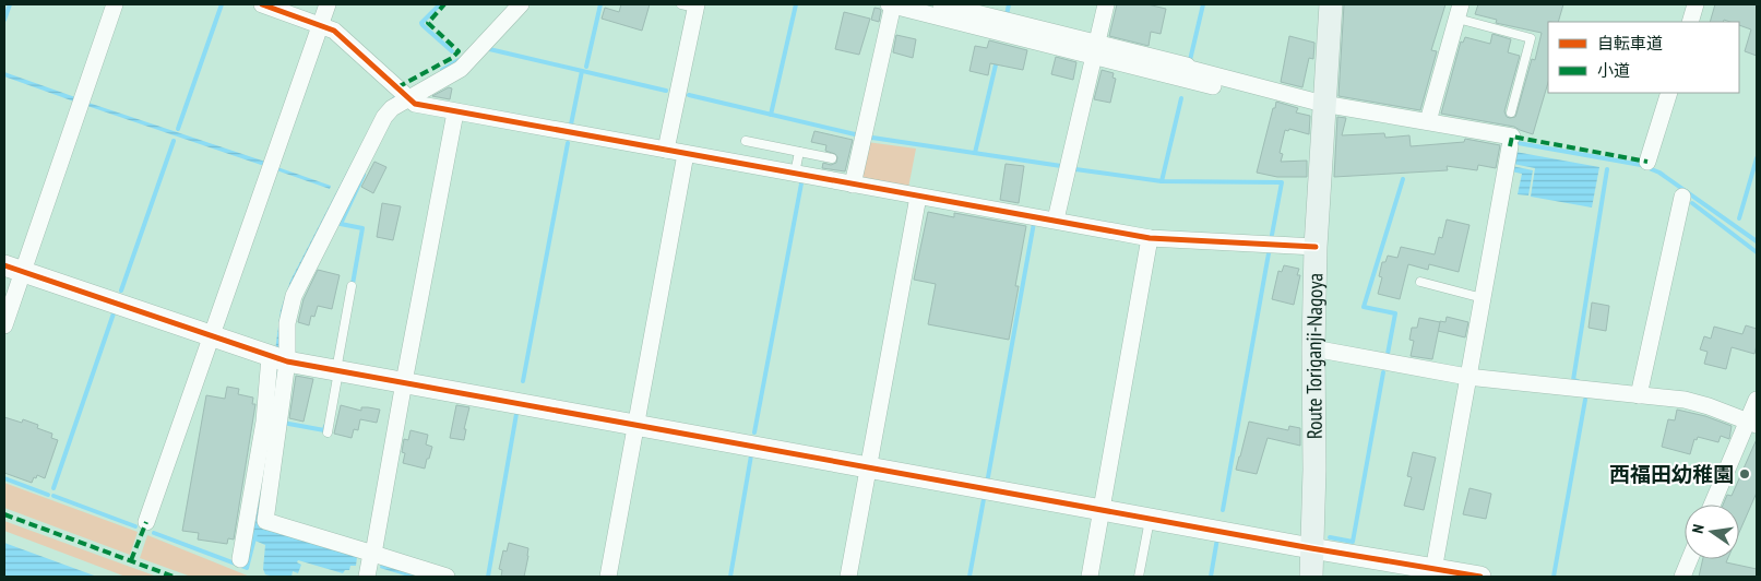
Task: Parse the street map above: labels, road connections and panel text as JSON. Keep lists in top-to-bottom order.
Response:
{
  "streets": {
    "main road": ["Route Toriganji-Nagoya"]
  },
  "places": ["西福田幼稚園"],
  "legend": ["自転車道", "小道"],
  "north": "left"
}
